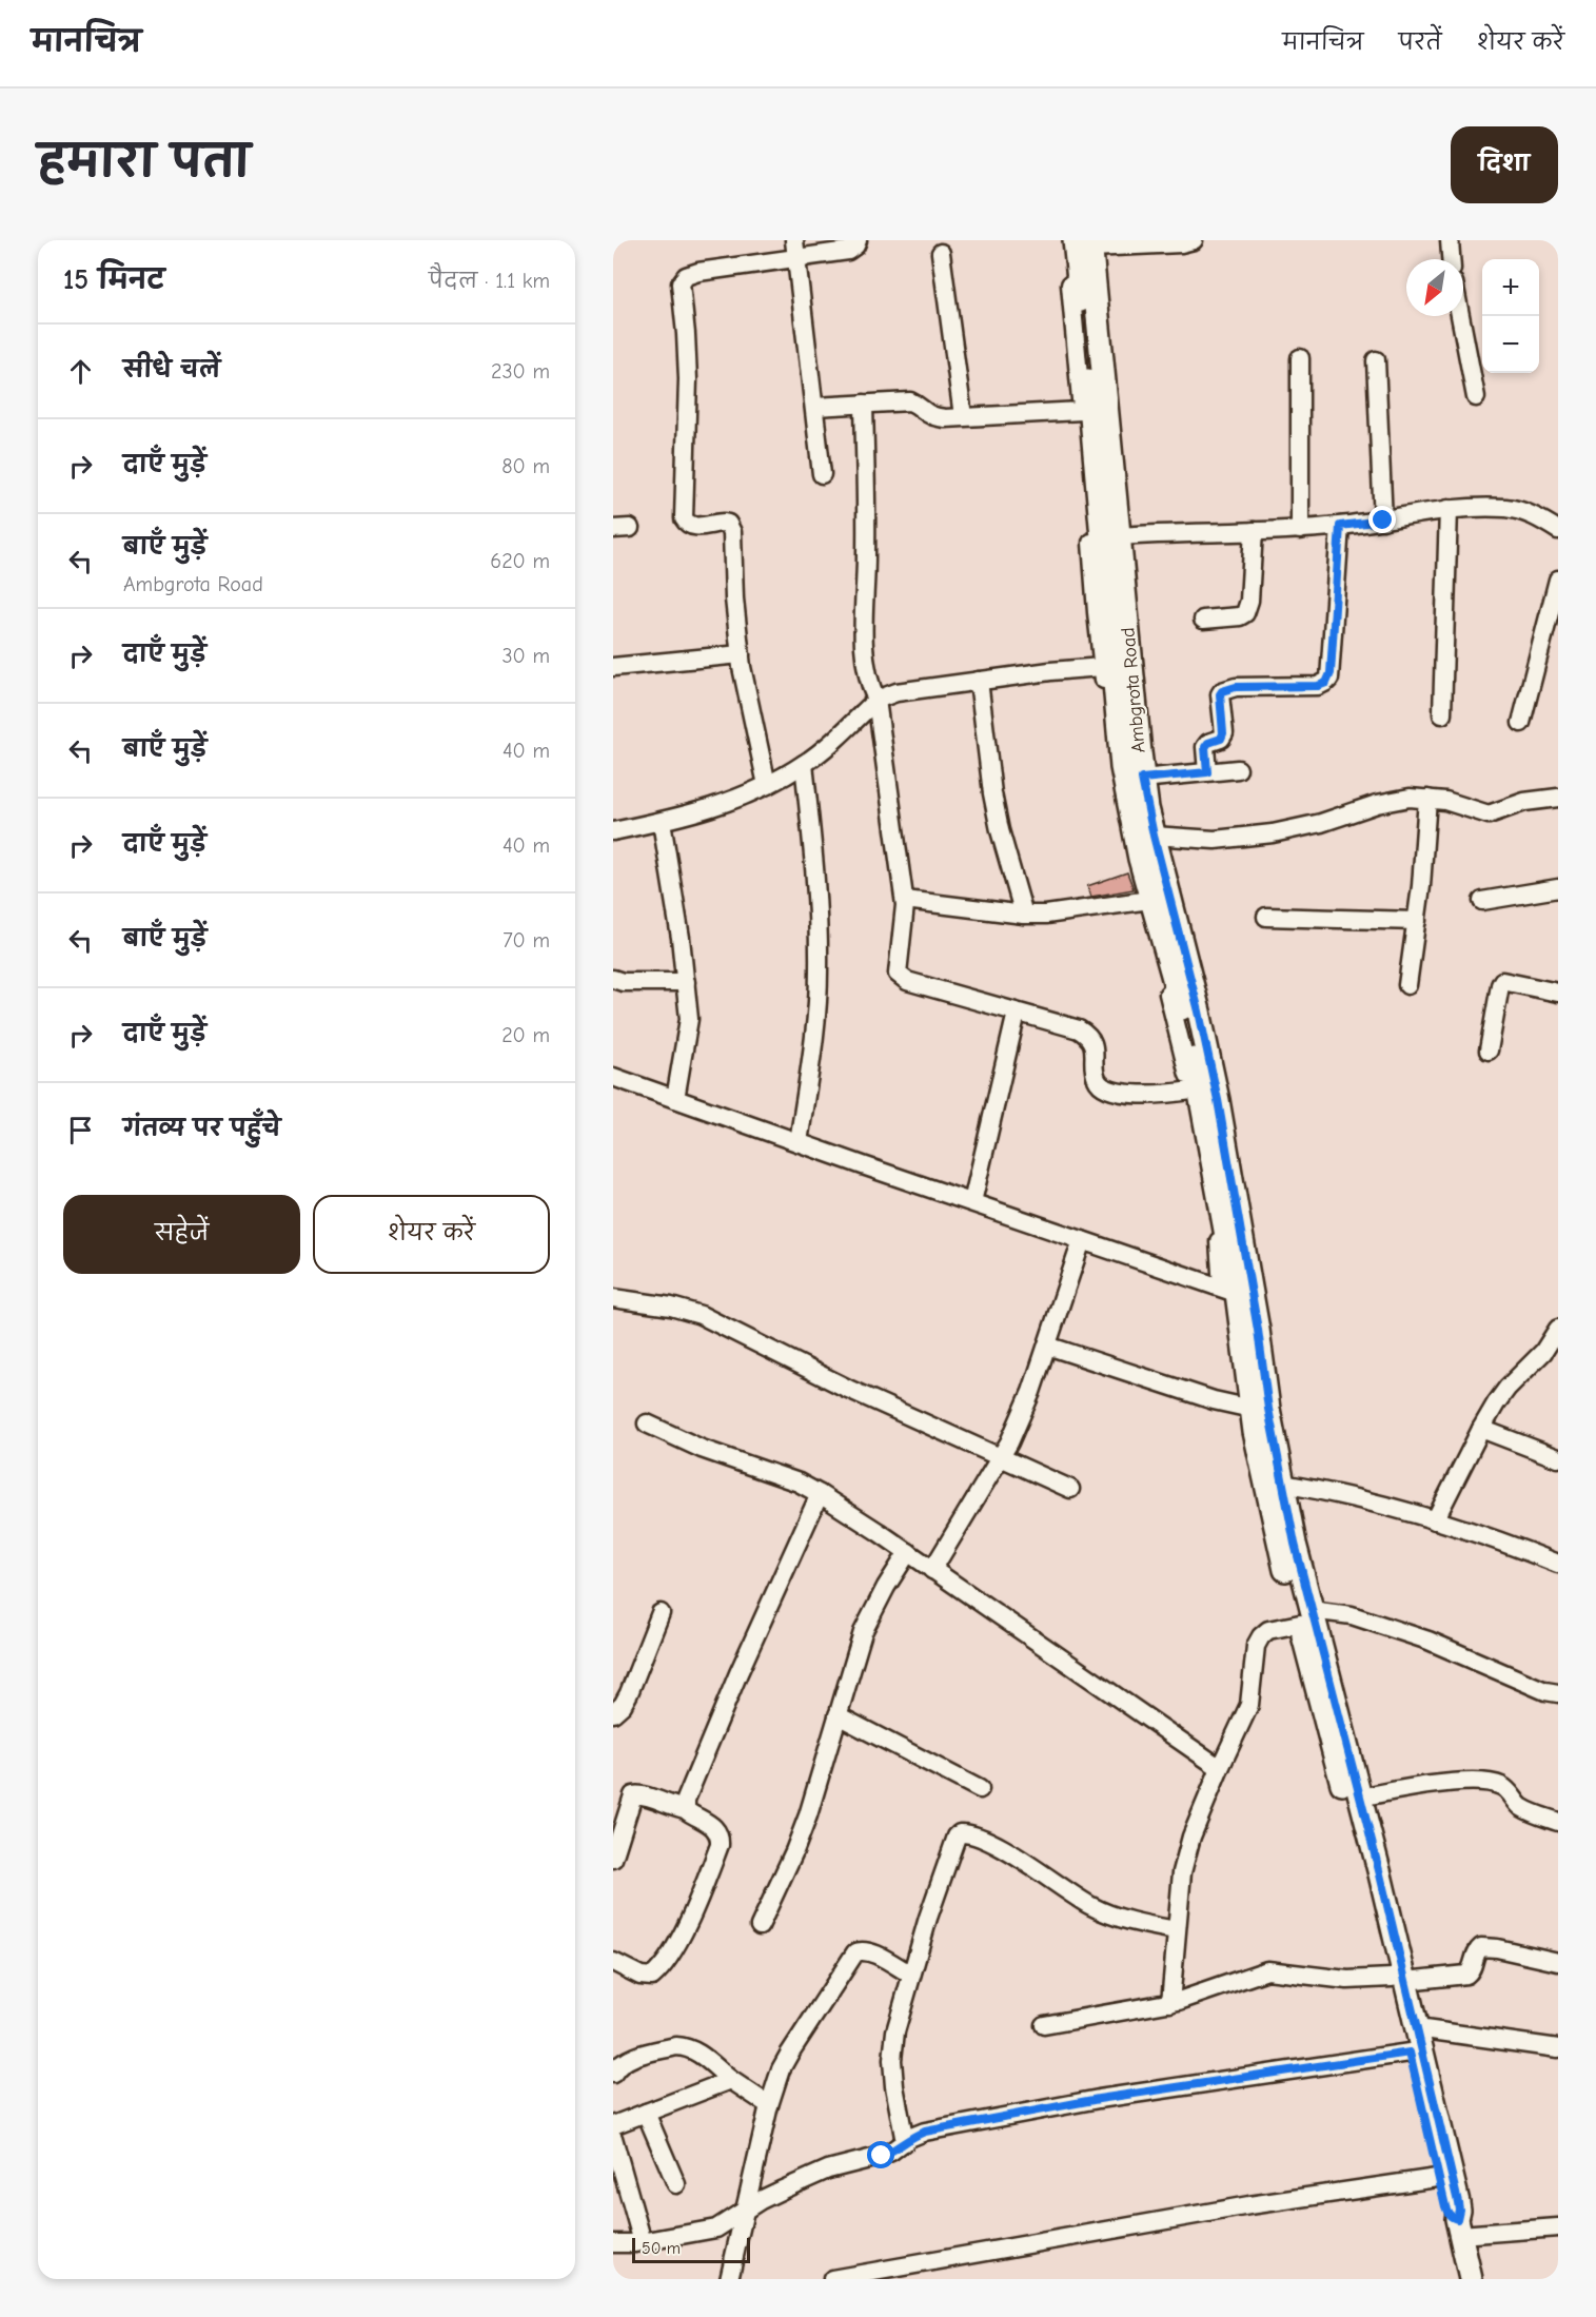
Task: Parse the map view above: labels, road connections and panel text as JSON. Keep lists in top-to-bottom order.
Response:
{
  "streets": {
    "main road": ["Ambgrota Road"]
  },
  "scale_bar": "50 m",
  "north": "bottom left",
  "page": {
    "header": "मानचित्र",
    "nav": ["मानचित्र", "परतें", "शेयर करें"],
    "title": "हमारा पता",
    "buttons": [
      "दिशा",
      ["सहेजें", "शेयर करें"]
    ],
    "heading": ["15 मिनट", "पैदल · 1.1 km"],
    "map_buttons": ["+", "−"],
    "list": [
      ["सीधे चलें", "230 m"],
      ["दाएँ मुड़ें", "80 m"],
      ["बाएँ मुड़ें", "Ambgrota Road", "620 m"],
      ["दाएँ मुड़ें", "30 m"],
      ["बाएँ मुड़ें", "40 m"],
      ["दाएँ मुड़ें", "40 m"],
      ["बाएँ मुड़ें", "70 m"],
      ["दाएँ मुड़ें", "20 m"],
      "गंतव्य पर पहुँचे"
    ],
    "scale": "50 m"
  }
}
